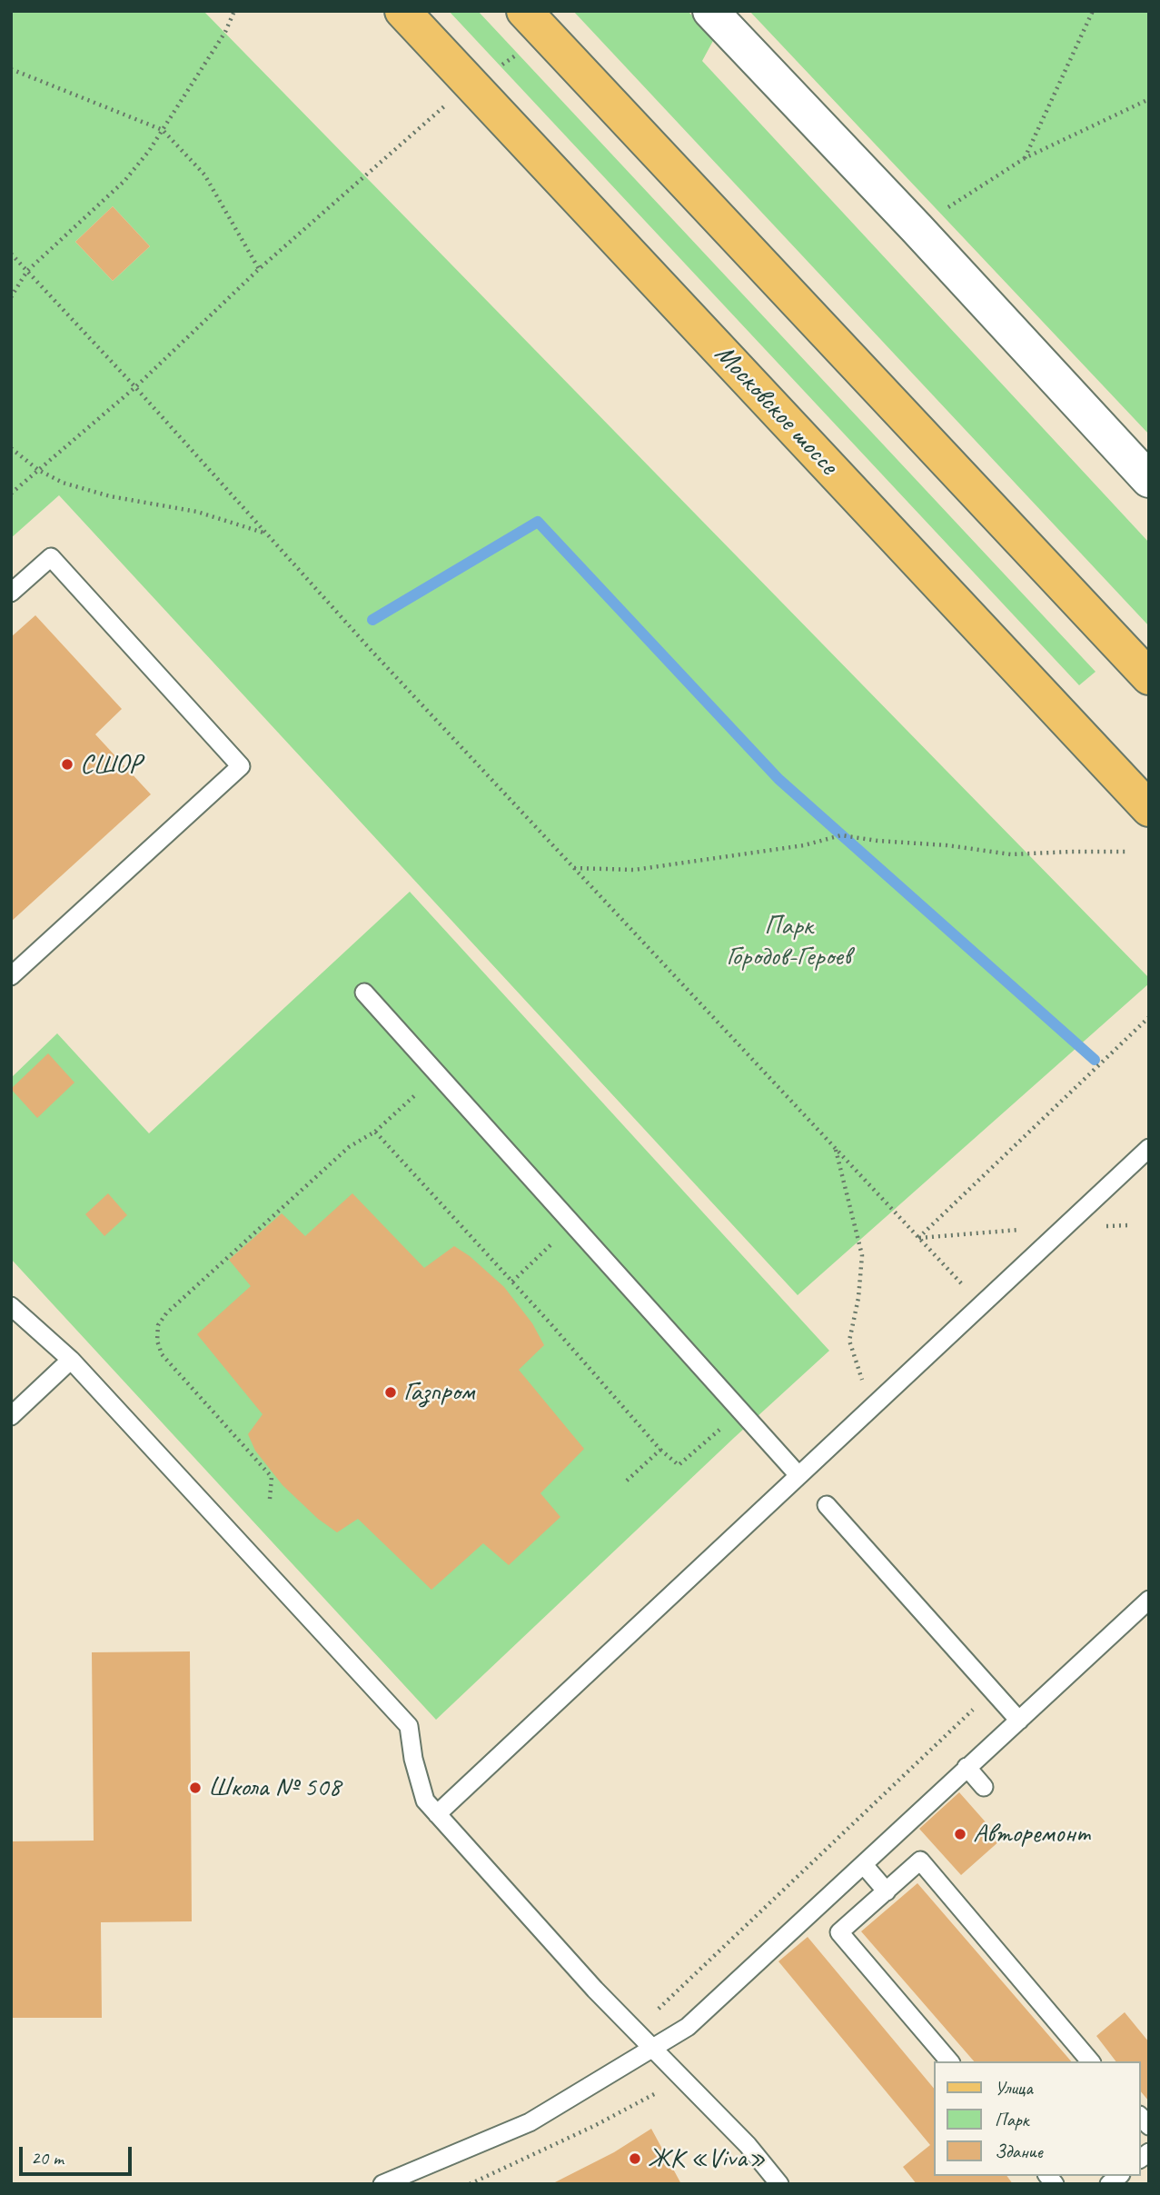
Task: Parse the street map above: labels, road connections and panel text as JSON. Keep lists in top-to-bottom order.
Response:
{
  "streets": {
    "main road": ["Московское шоссе"]
  },
  "parks": ["Парк Городов-Героев"],
  "places": [
    "СШОР",
    "Газпром",
    "Школа № 508",
    "Авторемонт",
    "ЖК «Viva»"
  ],
  "legend": ["Улица", "Парк", "Здание"],
  "scale_bar": "20 m"
}
